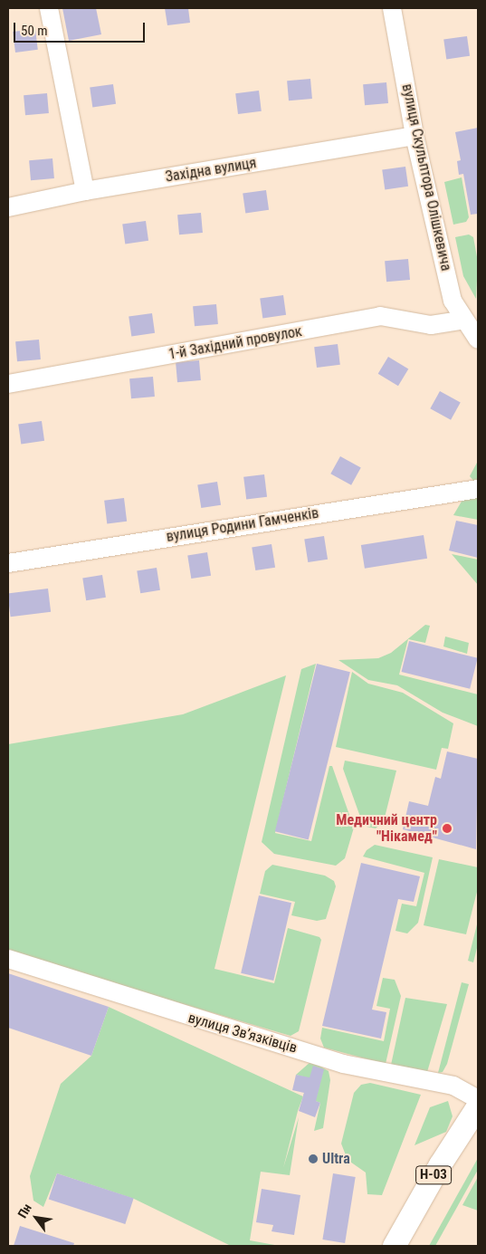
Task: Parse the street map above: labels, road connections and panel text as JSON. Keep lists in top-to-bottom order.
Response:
{
  "streets": {
    "main road": ["Н-03"],
    "street": [
      "Західна вулиця",
      "вулиця Скульптора Олішкевича",
      "1-й Західний провулок",
      "вулиця Родини Гамченків",
      "вулиця Звʼязківців"
    ]
  },
  "crossings": [
    ["Західна вулиця", "вулиця Скульптора Олішкевича"],
    ["вулиця Скульптора Олішкевича", "1-й Західний провулок"]
  ],
  "places": ["Медичний центр \"Нікамед\"", "Ultra"],
  "scale_bar": "50 m",
  "north": "top left"
}
